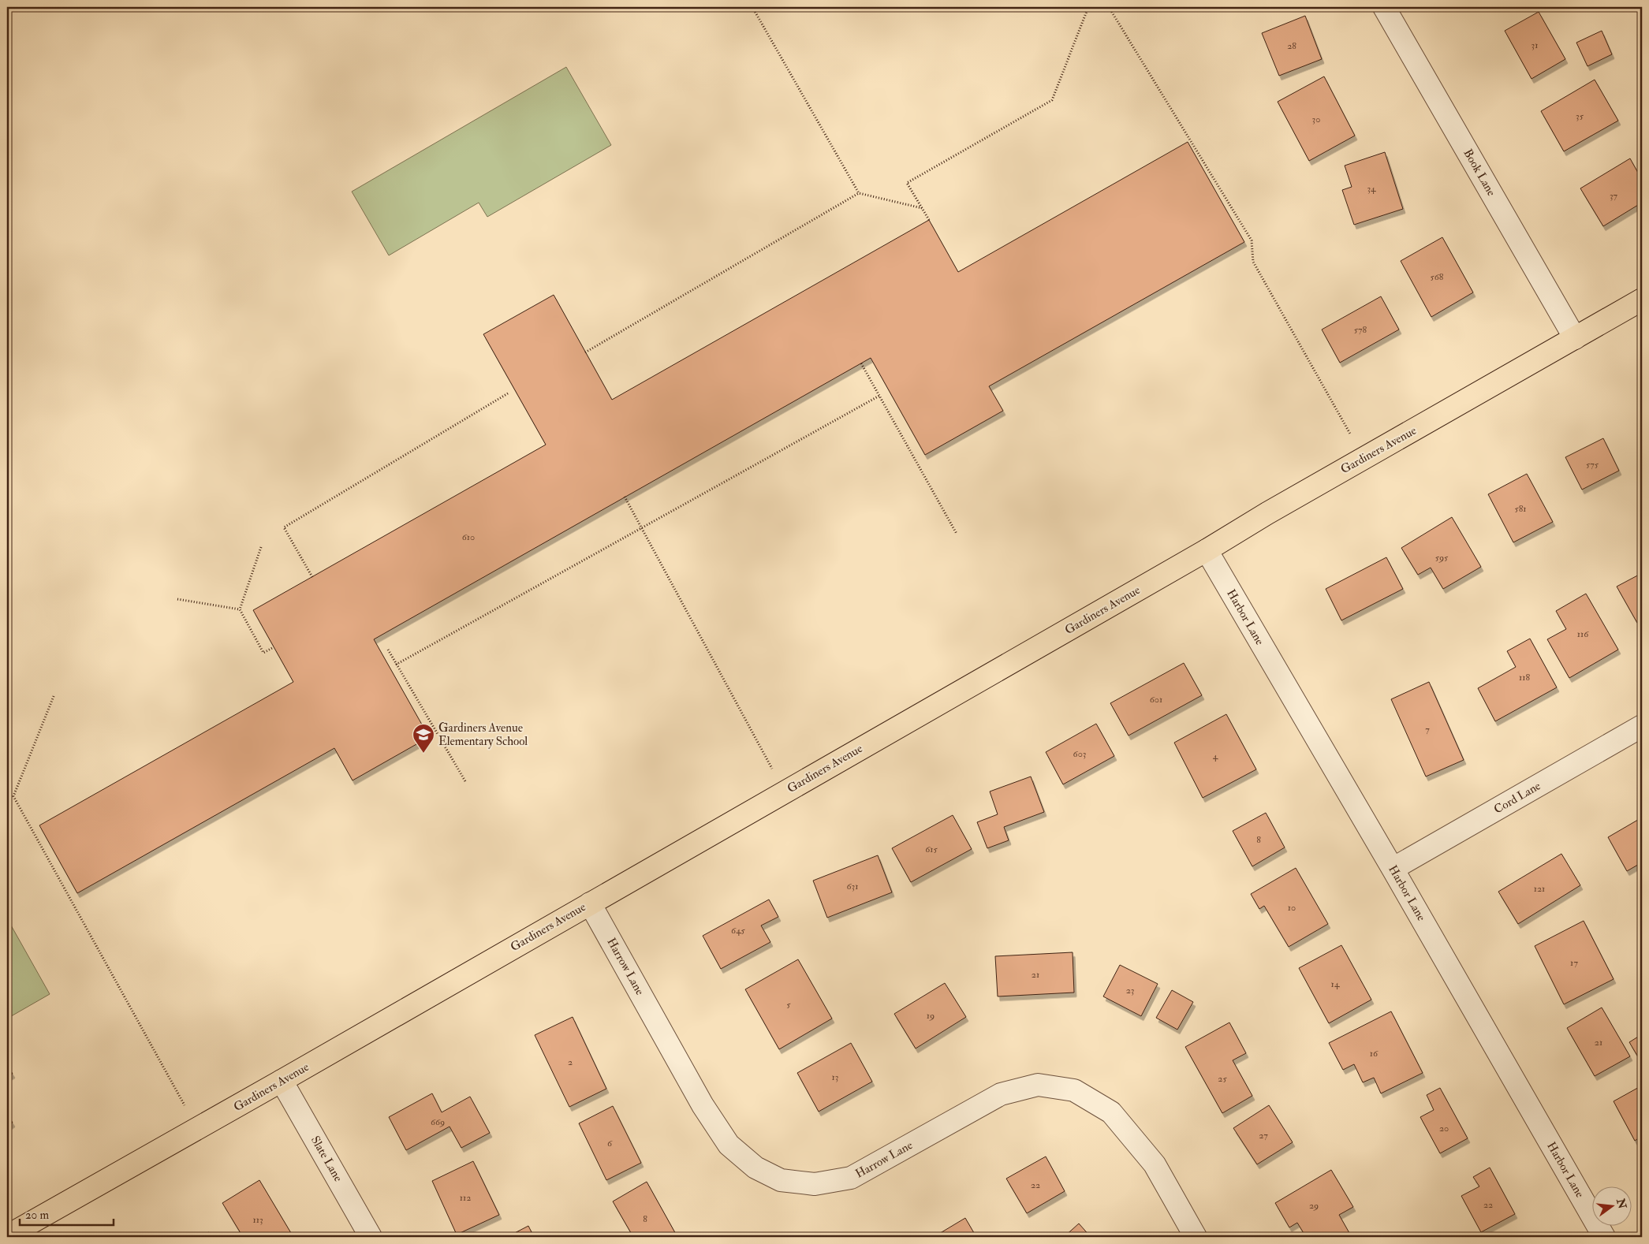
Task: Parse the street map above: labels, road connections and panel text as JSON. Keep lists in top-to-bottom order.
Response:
{
  "streets": {
    "main road": ["Gardiners Avenue"],
    "street": [
      "Book Lane",
      "Harbor Lane",
      "Cord Lane",
      "Harrow Lane",
      "Slate Lane"
    ]
  },
  "crossings": [
    ["Book Lane", "Gardiners Avenue"],
    ["Gardiners Avenue", "Harbor Lane"],
    ["Gardiners Avenue", "Harrow Lane"],
    ["Gardiners Avenue", "Slate Lane"],
    ["Harbor Lane", "Cord Lane"]
  ],
  "places": {
    "school or university": ["Gardiners Avenue Elementary School"]
  },
  "house_numbers": [
    "31",
    "28",
    "35",
    "30",
    "34",
    "37",
    "568",
    "578",
    "575",
    "581",
    "610",
    "595",
    "116",
    "118",
    "601",
    "7",
    "603",
    "4",
    "8",
    "615",
    "631",
    "121",
    "10",
    "645",
    "17",
    "21",
    "14",
    "23",
    "5",
    "19",
    "21",
    "16",
    "2",
    "13",
    "25",
    "669",
    "20",
    "27",
    "6",
    "22",
    "112",
    "22",
    "29",
    "8",
    "113"
  ],
  "scale_bar": "20 m",
  "north": "right"
}
